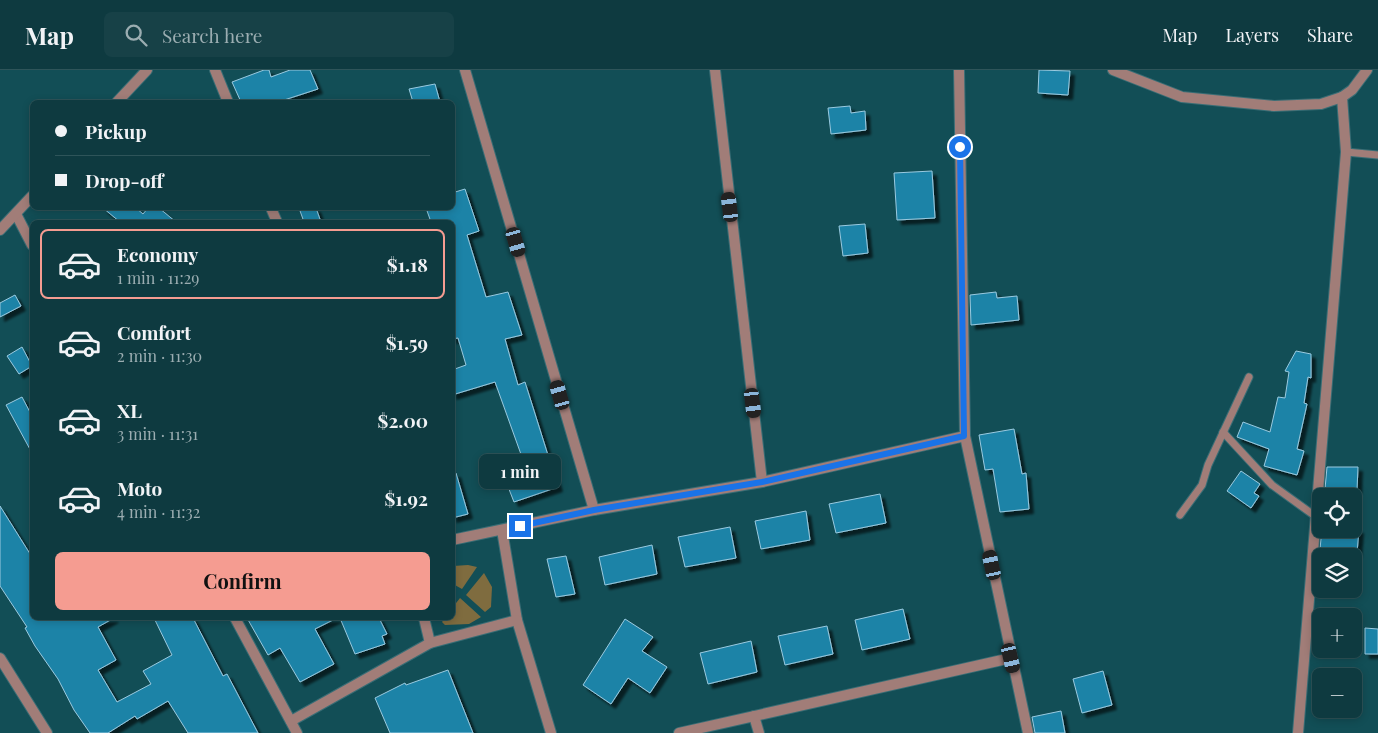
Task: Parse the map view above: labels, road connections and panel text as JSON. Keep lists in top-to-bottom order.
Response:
{
  "page": {
    "header": "Map",
    "search": "Search here",
    "nav": ["Map", "Layers", "Share"],
    "banner": ["Pickup", "Drop-off"],
    "list": [
      {
        "name": "Economy",
        "note": "1 min · 11:29",
        "value": "$1.18"
      },
      {
        "name": "Comfort",
        "note": "2 min · 11:30",
        "value": "$1.59"
      },
      {
        "name": "XL",
        "note": "3 min · 11:31",
        "value": "$2.00"
      },
      {
        "name": "Moto",
        "note": "4 min · 11:32",
        "value": "$1.92"
      }
    ],
    "bubble": "1 min",
    "map_buttons": ["+", "−"],
    "buttons": "Confirm"
  }
}
